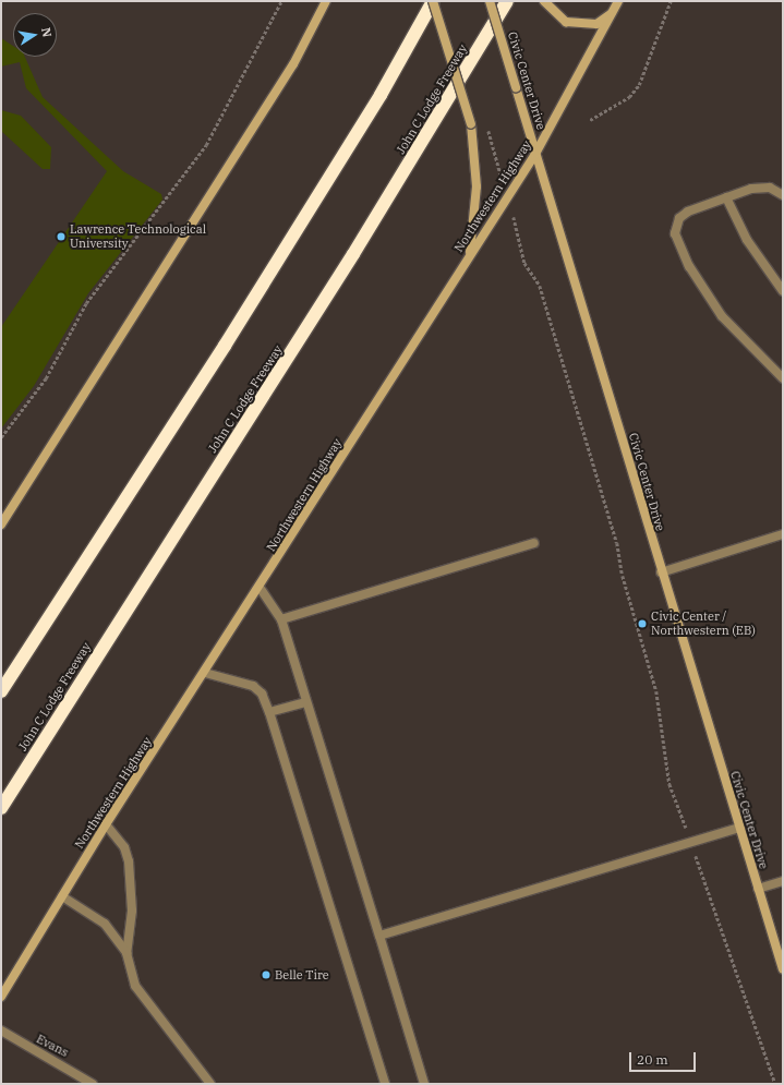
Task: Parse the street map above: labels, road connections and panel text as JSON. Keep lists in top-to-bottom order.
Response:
{
  "streets": {
    "highway": ["John C Lodge Freeway"],
    "main road": ["Civic Center Drive", "Northwestern Highway"],
    "street": ["Evans"]
  },
  "crossings": [
    ["Civic Center Drive", "Northwestern Highway"]
  ],
  "places": ["Lawrence Technological University", "Civic Center / Northwestern (EB)", "Belle Tire"],
  "scale_bar": "20 m",
  "north": "right"
}
